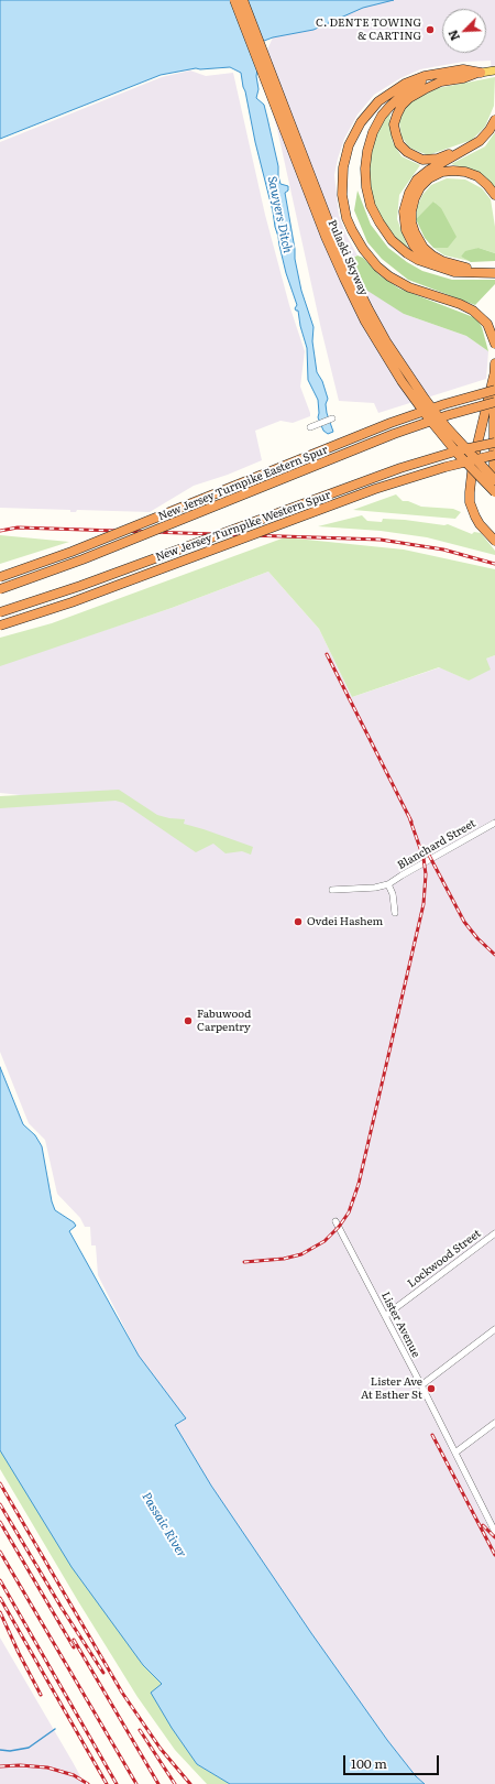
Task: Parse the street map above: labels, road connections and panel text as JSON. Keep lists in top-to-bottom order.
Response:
{
  "streets": {
    "highway": ["Pulaski Skyway", "New Jersey Turnpike Eastern Spur", "New Jersey Turnpike Western Spur"],
    "street": ["Blanchard Street", "Lockwood Street", "Lister Avenue"]
  },
  "crossings": [
    ["Lockwood Street", "Lister Avenue"]
  ],
  "water": ["Sawyers Ditch", "Passaic River"],
  "places": [
    "C. DENTE TOWING & CARTING",
    "Ovdei Hashem",
    "Fabuwood Carpentry",
    "Lister Ave At Esther St"
  ],
  "scale_bar": "100 m",
  "north": "bottom left"
}
